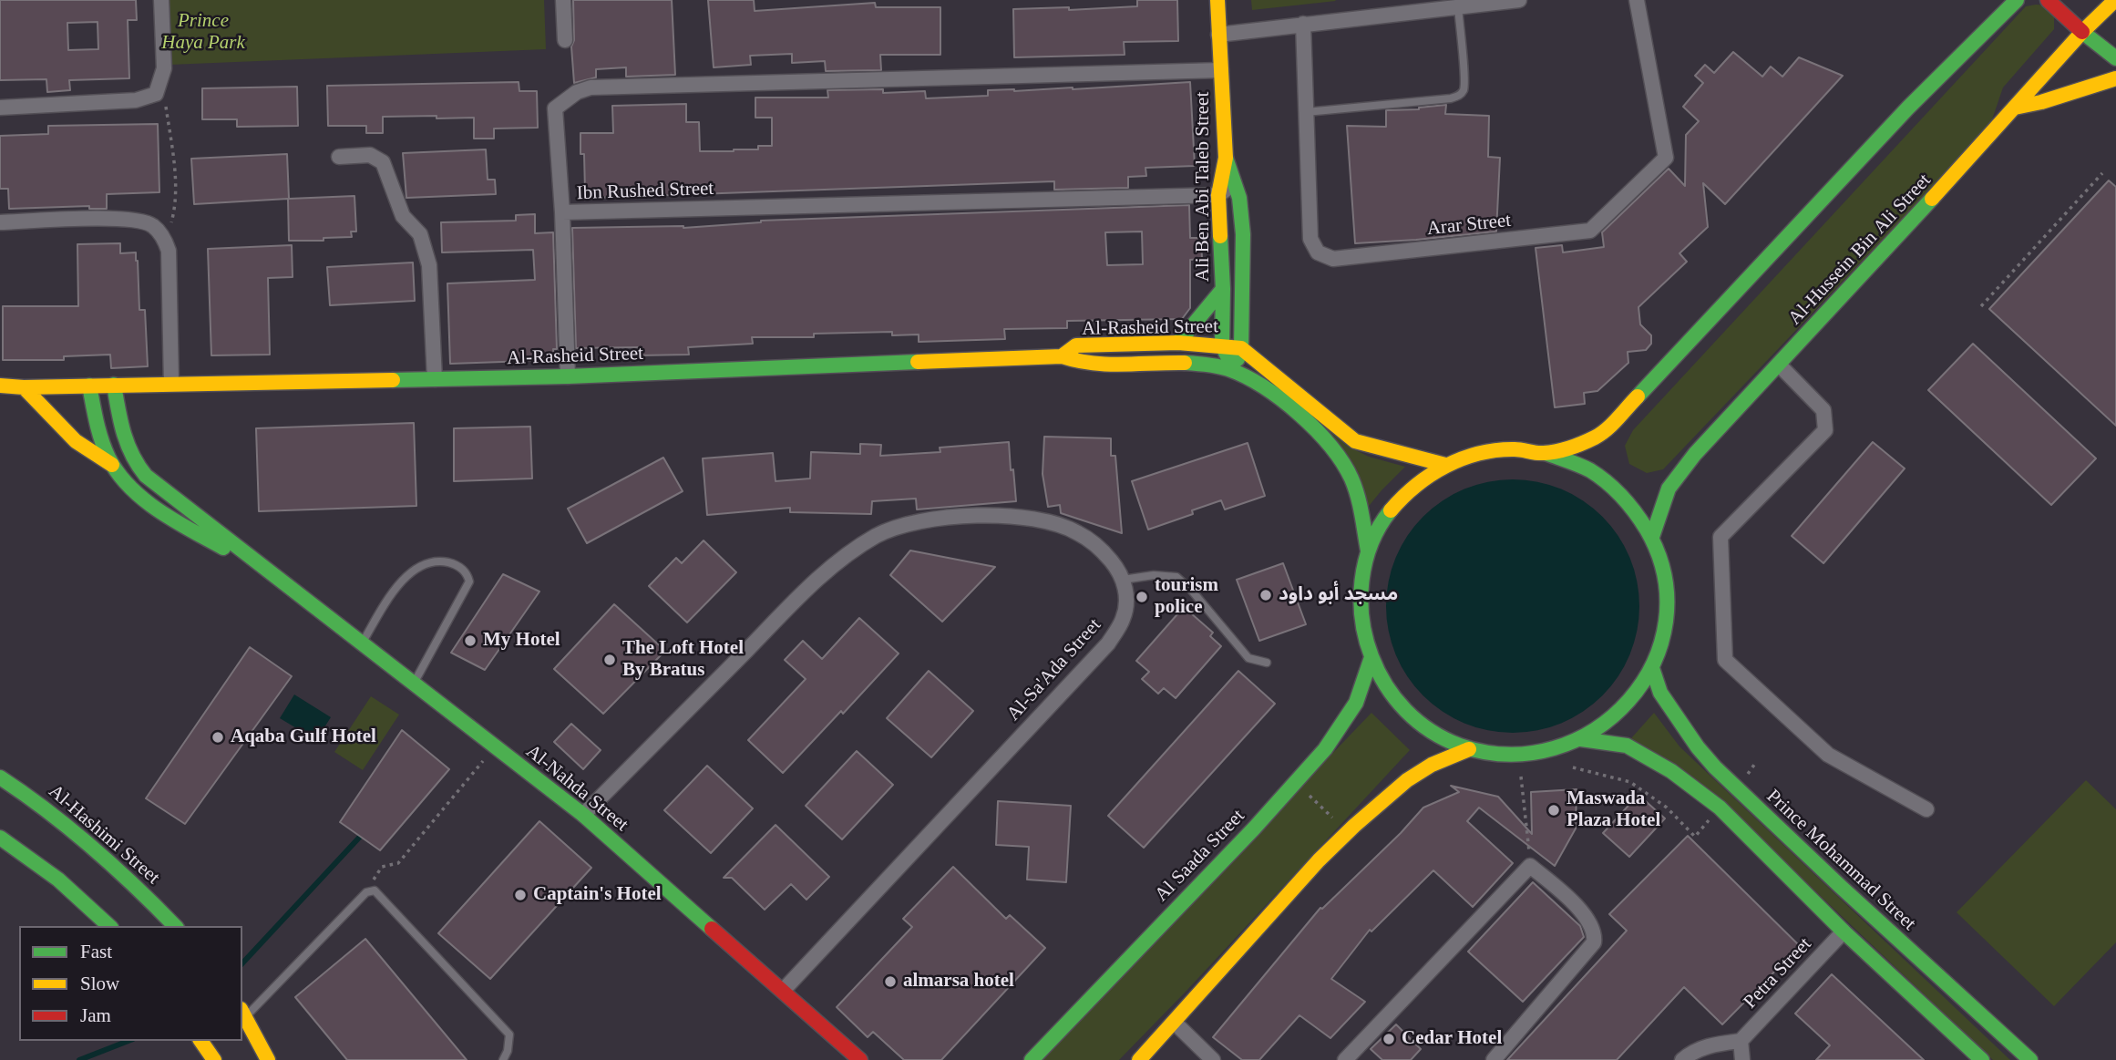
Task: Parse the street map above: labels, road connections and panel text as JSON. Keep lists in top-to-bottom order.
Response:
{
  "streets": {
    "main road": [
      "Ali Ben Abi Taleb Street",
      "Al-Hussein Bin Ali Street",
      "Al-Rasheid Street",
      "Al-Nahda Street",
      "Al-Hashimi Street",
      "Al Saada Street",
      "Prince Mohammad Street"
    ],
    "street": [
      "Ibn Rushed Street",
      "Arar Street",
      "Al-Sa'Ada Street",
      "Petra Street"
    ]
  },
  "crossings": [
    ["Ali Ben Abi Taleb Street", "Ibn Rushed Street"],
    ["Ali Ben Abi Taleb Street", "Al-Rasheid Street"],
    ["Al-Rasheid Street", "Al-Nahda Street"],
    ["Al-Sa'Ada Street", "Al-Nahda Street"]
  ],
  "parks": ["Prince Haya Park"],
  "places": [
    "مسجد أبو داود",
    "tourism police",
    "My Hotel",
    "The Loft Hotel By Bratus",
    "Aqaba Gulf Hotel",
    "Maswada Plaza Hotel",
    "Captain's Hotel",
    "almarsa hotel",
    "Cedar Hotel"
  ],
  "legend": ["Fast", "Slow", "Jam"]
}
